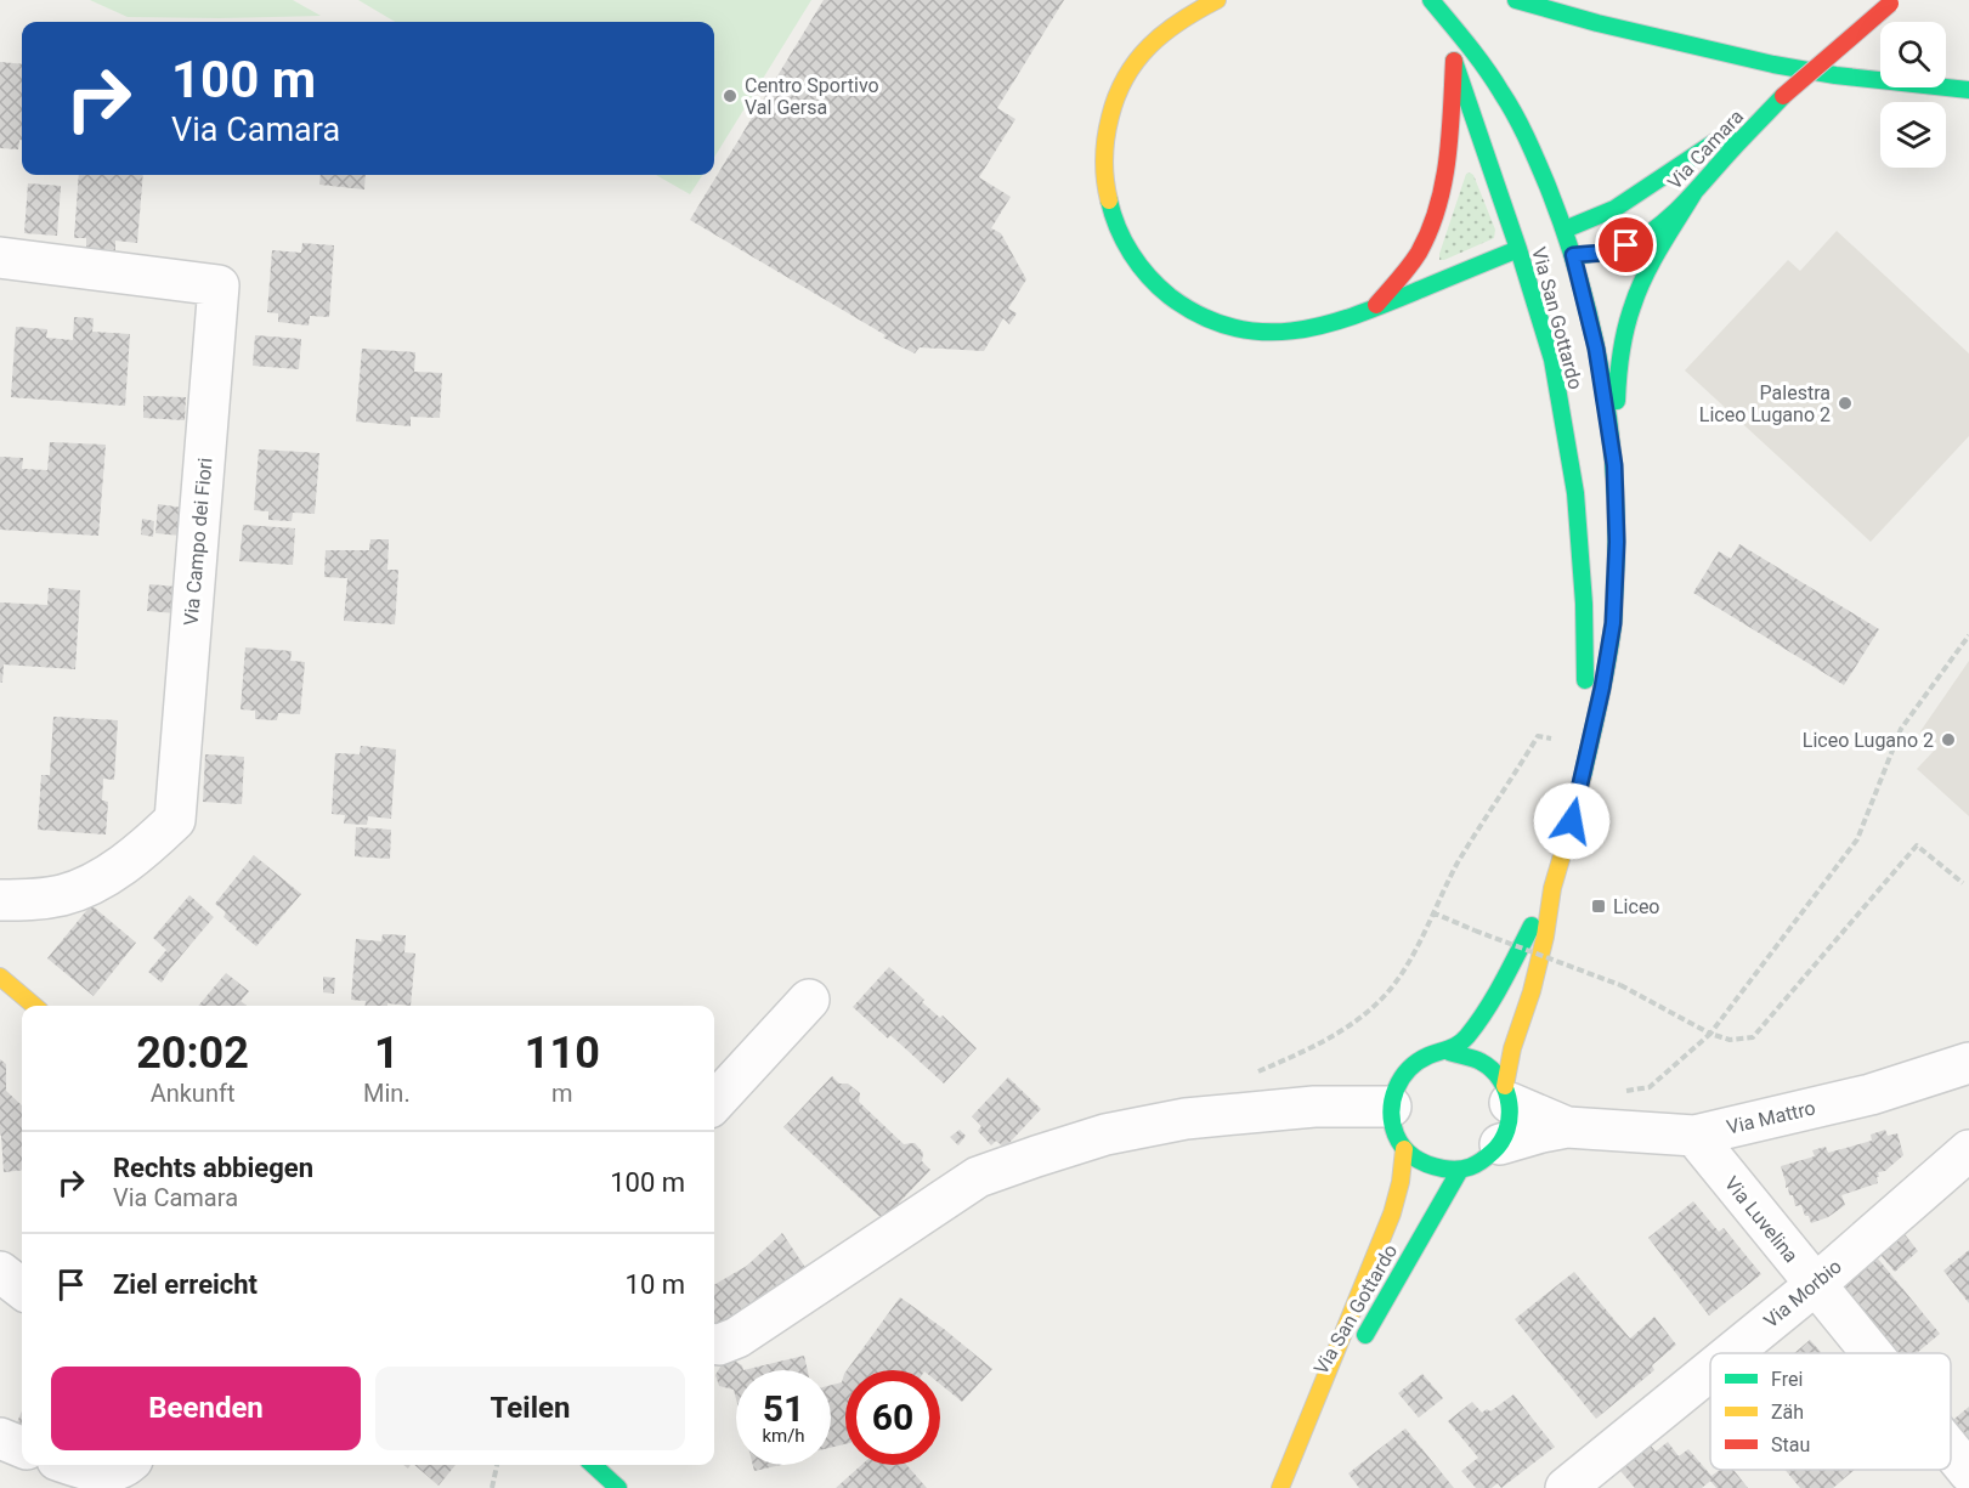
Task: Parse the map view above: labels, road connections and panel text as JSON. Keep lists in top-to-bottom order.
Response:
{
  "streets": {
    "main road": ["Via Camara", "Via San Gottardo"],
    "street": [
      "Via Campo dei Fiori",
      "Via Mattro",
      "Via Luvelina",
      "Via Morbio"
    ]
  },
  "crossings": [
    ["Via Camara", "Via San Gottardo"],
    ["Via San Gottardo", "Via Mattro"],
    ["Via Mattro", "Via Luvelina"],
    ["Via Luvelina", "Via Morbio"]
  ],
  "places": {
    "other": ["Centro Sportivo Val Gersa", "Palestra Liceo Lugano 2", "Liceo Lugano 2"],
    "transit": ["Liceo"]
  },
  "legend": ["Frei", "Zäh", "Stau"],
  "page": {
    "turn": ["100 m", "Via Camara"],
    "eta": [
      "20:02",
      "Ankunft",
      "1",
      "Min.",
      "110",
      "m"
    ],
    "list": [
      {
        "name": "Rechts abbiegen",
        "note": "Via Camara",
        "value": "100 m"
      },
      {
        "name": "Ziel erreicht",
        "value": "10 m"
      }
    ],
    "buttons": ["Beenden", "Teilen"],
    "speed": "51 km/h",
    "limit": "60"
  }
}
